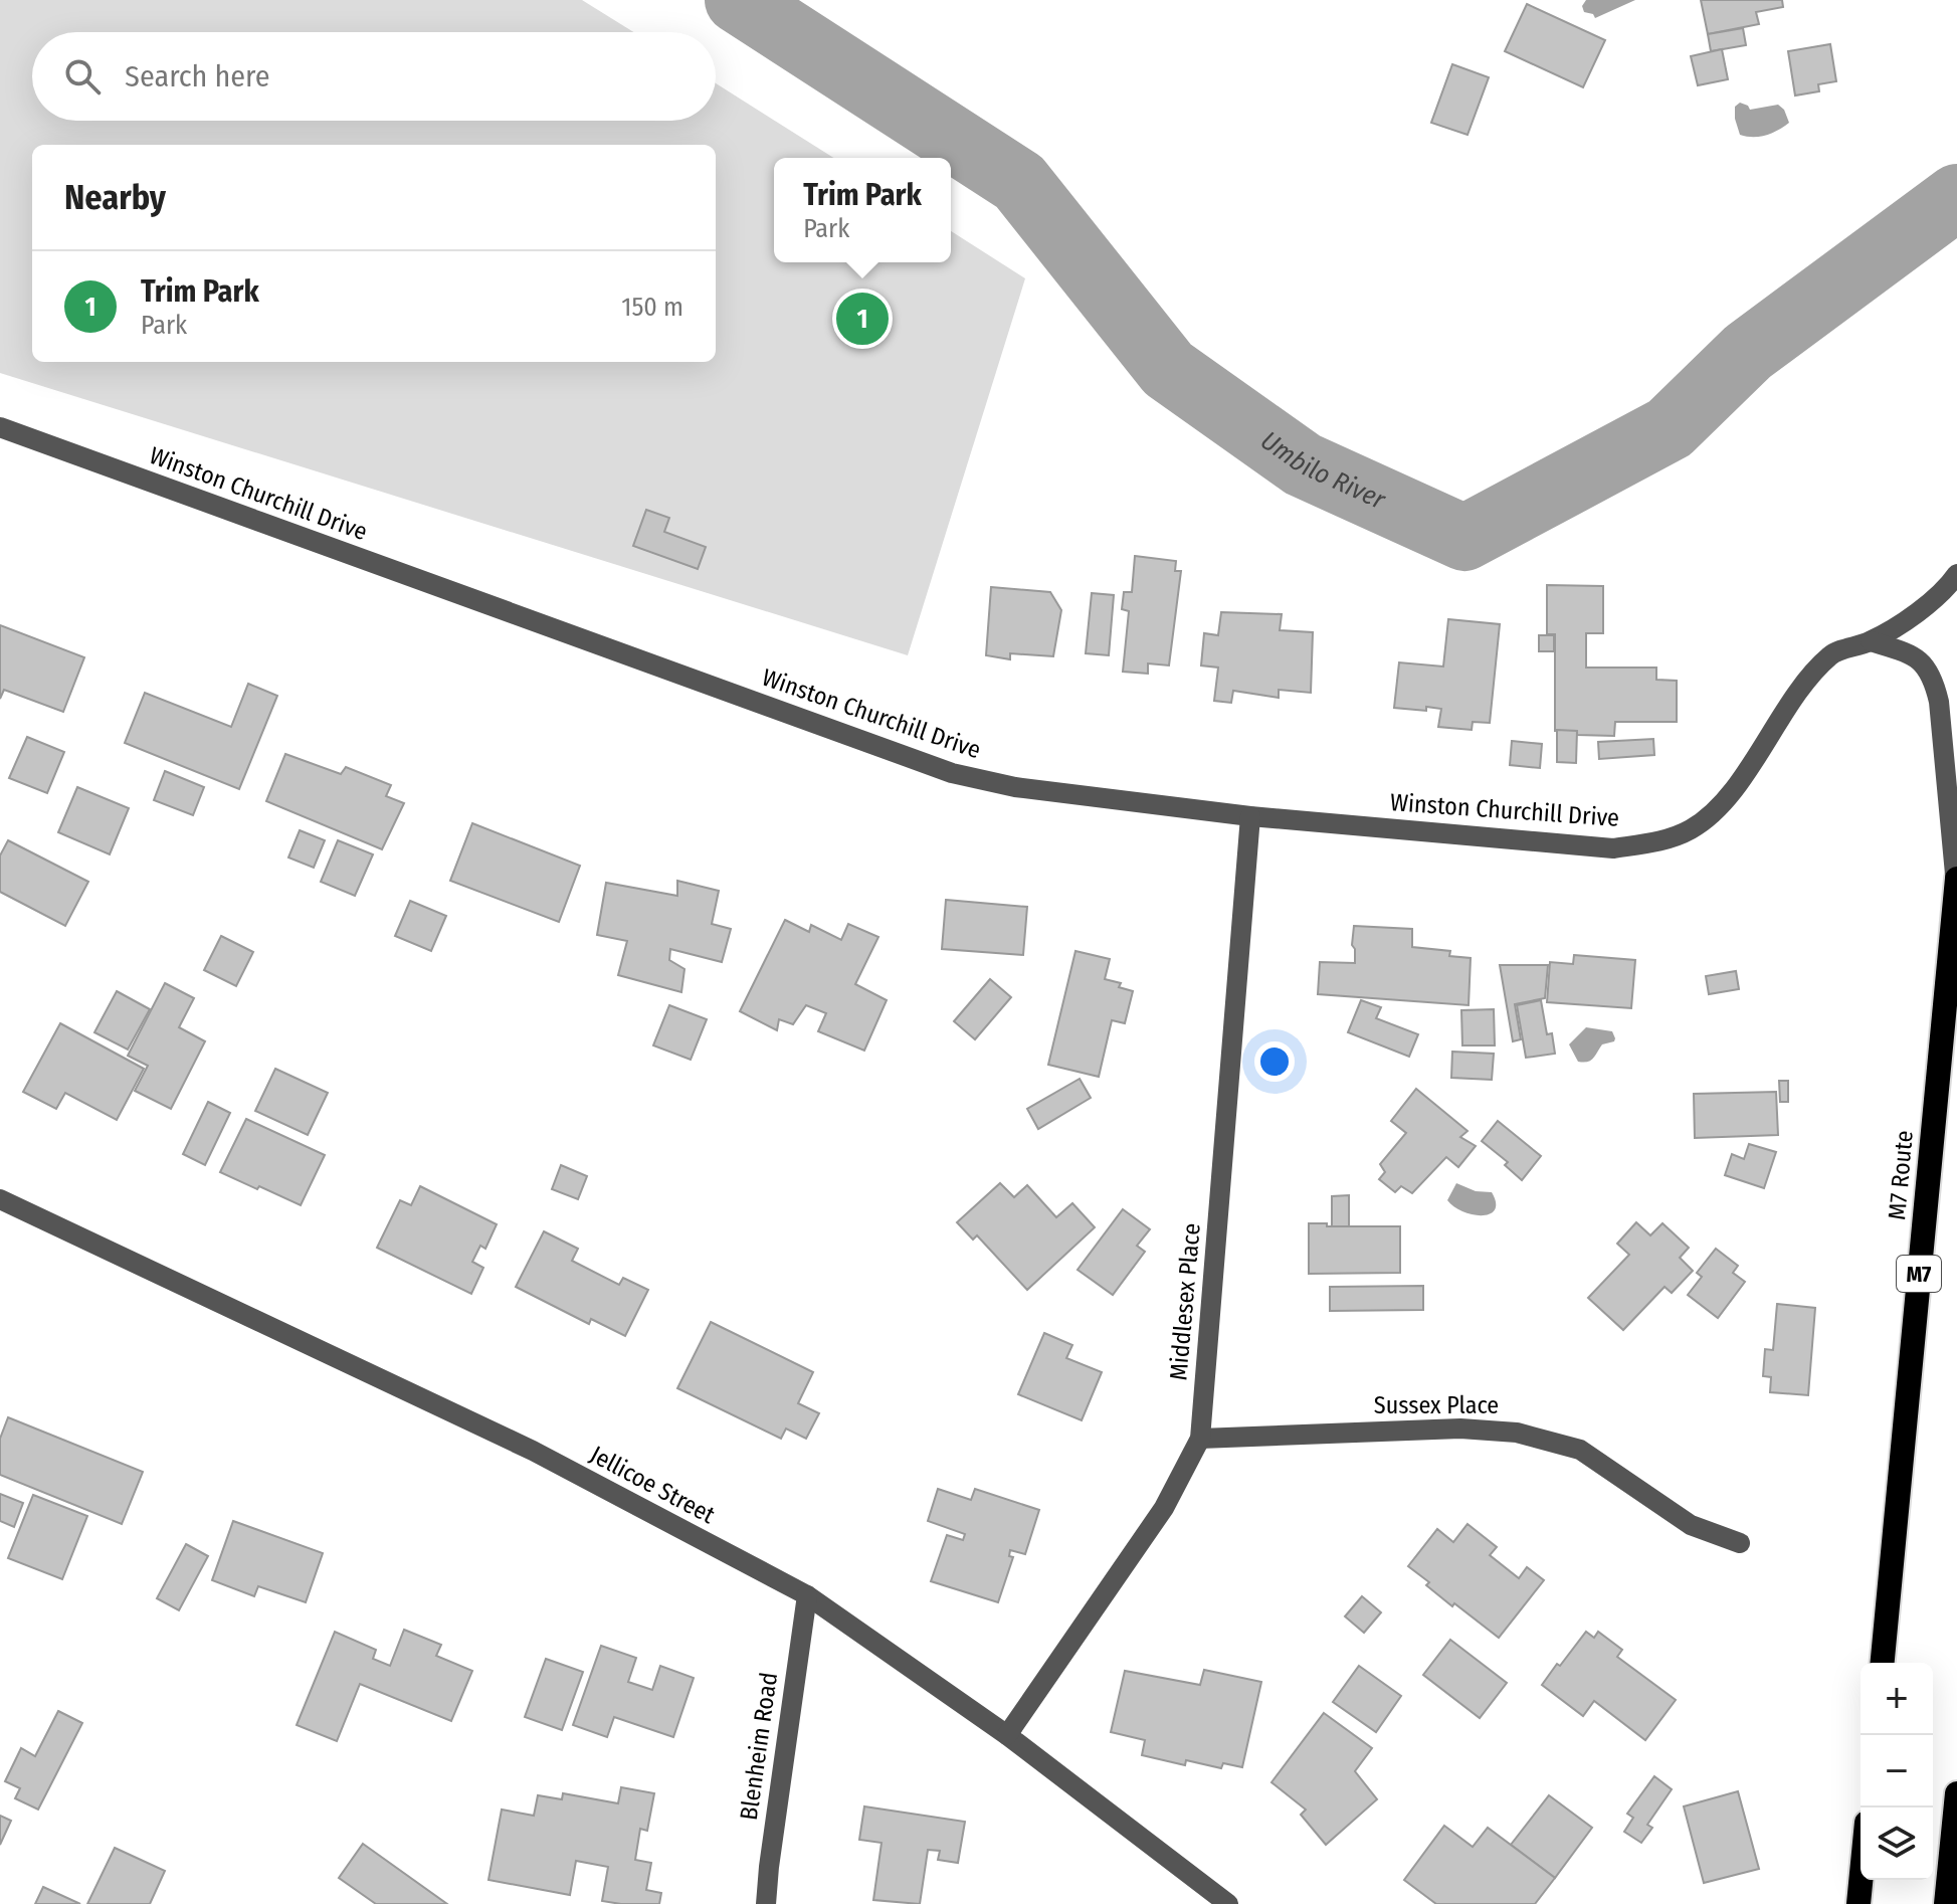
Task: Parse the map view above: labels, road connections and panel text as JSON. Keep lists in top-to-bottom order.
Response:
{
  "streets": {
    "highway": ["M7 Route", "M7"],
    "street": [
      "Winston Churchill Drive",
      "Middlesex Place",
      "Sussex Place",
      "Jellicoe Street",
      "Blenheim Road"
    ]
  },
  "crossings": [
    ["Winston Churchill Drive", "Middlesex Place"],
    ["Middlesex Place", "Sussex Place"],
    ["Middlesex Place", "Jellicoe Street"],
    ["Jellicoe Street", "Blenheim Road"]
  ],
  "water": ["Umbilo River"],
  "page": {
    "search": "Search here",
    "heading": "Nearby",
    "popup": ["Trim Park", "Park"],
    "list": [
      {
        "mark": "1",
        "name": "Trim Park",
        "note": "Park",
        "value": "150 m"
      }
    ],
    "pins": "1",
    "map_buttons": ["+", "−"]
  }
}
